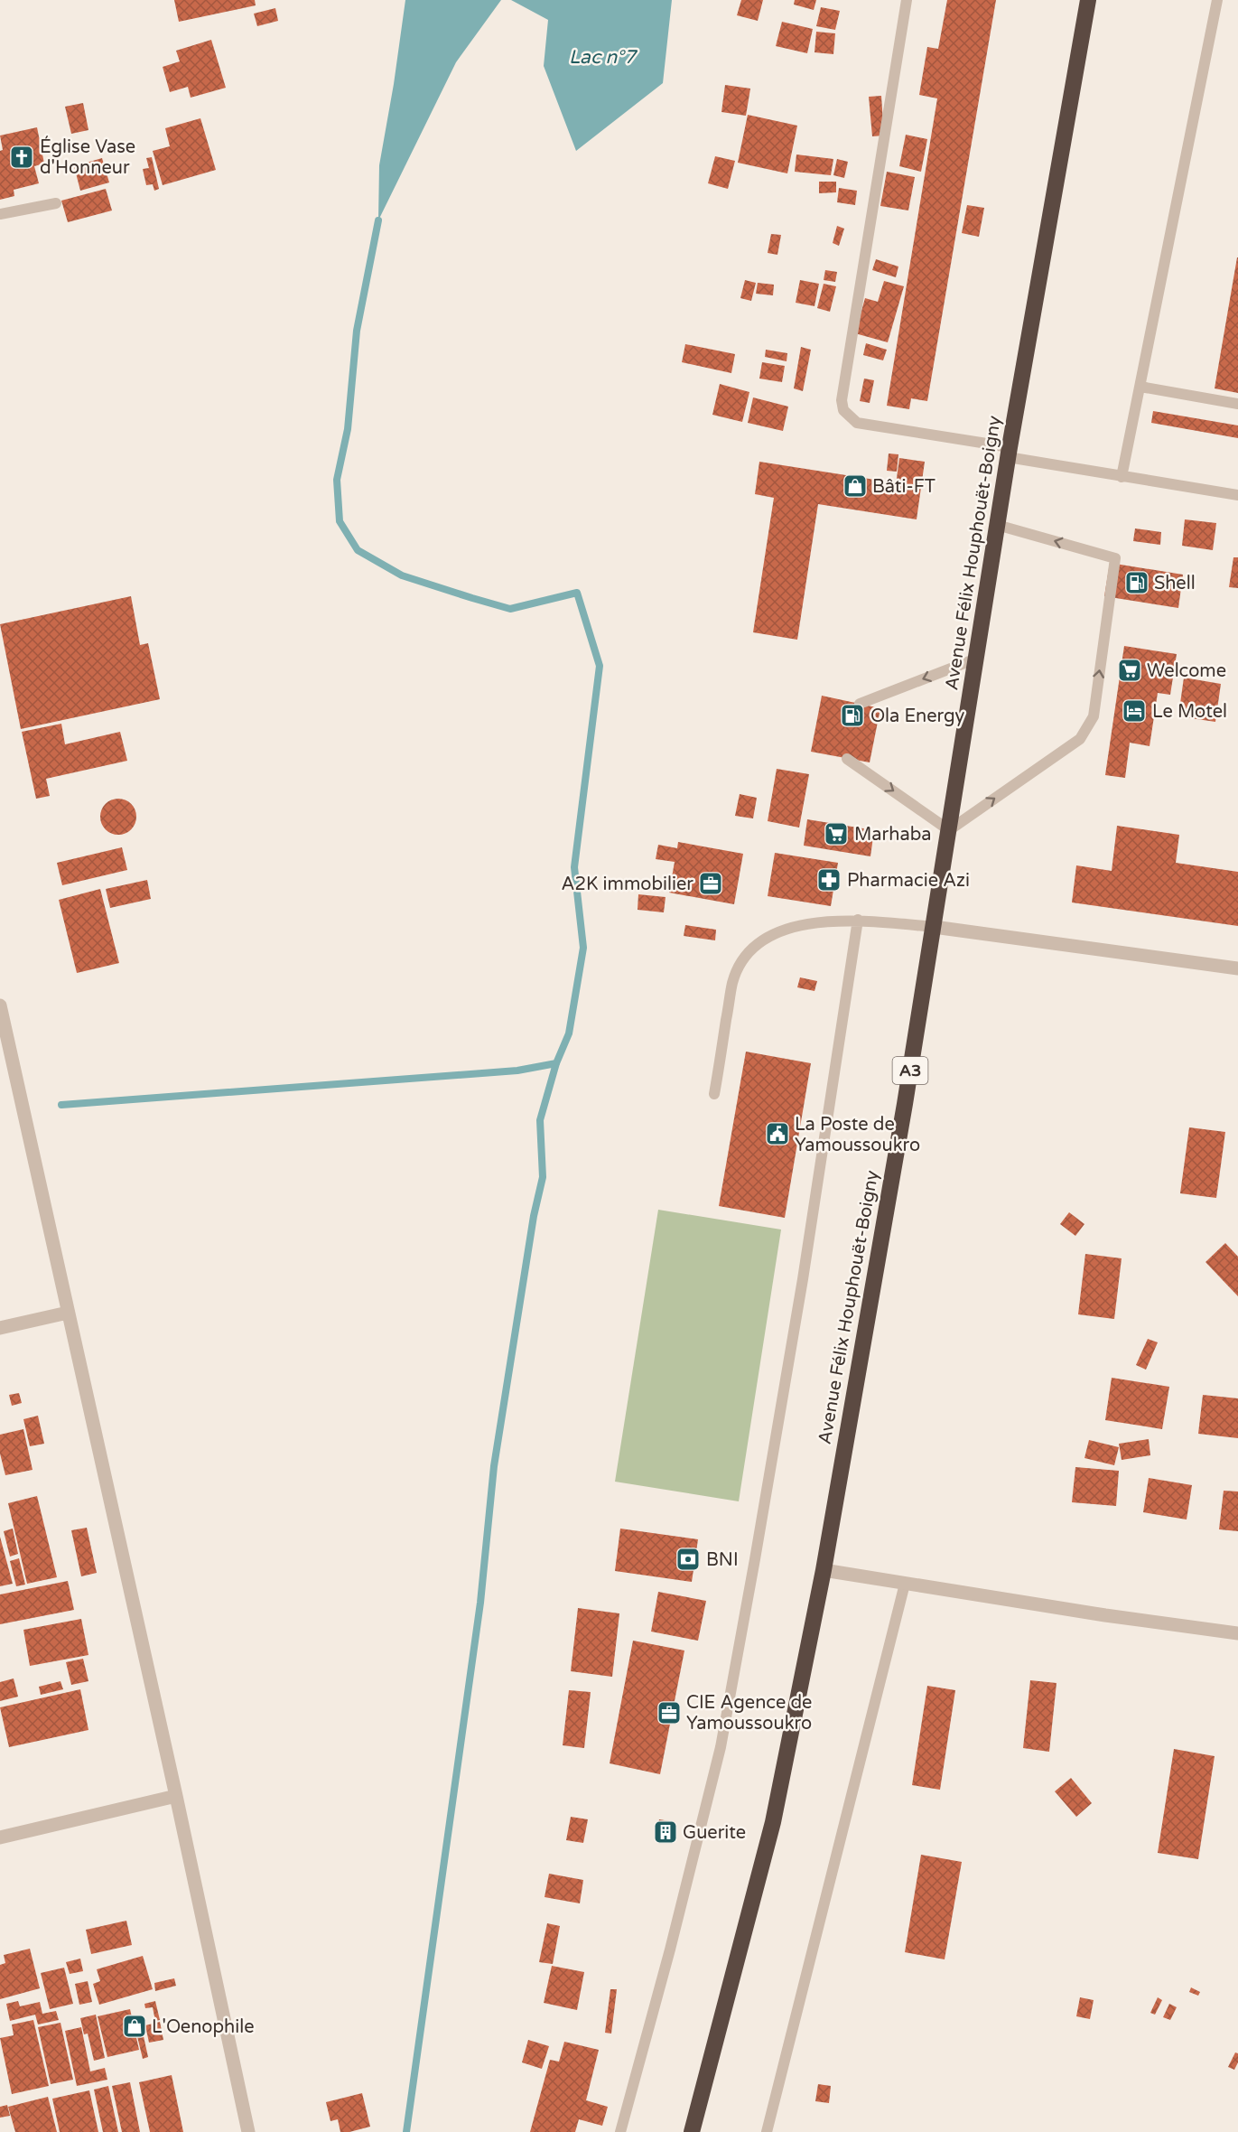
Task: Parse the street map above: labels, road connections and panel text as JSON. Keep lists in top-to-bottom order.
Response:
{
  "streets": {
    "highway": ["Avenue Félix Houphouët-Boigny", "A3"]
  },
  "water": ["Lac n°7"],
  "places": {
    "church": ["Église Vase d'Honneur"],
    "shop": ["Bâti-FT", "L'Oenophile"],
    "fuel station": ["Shell", "Ola Energy"],
    "supermarket": ["Welcome", "Marhaba"],
    "hotel": ["Le Motel"],
    "pharmacy": ["Pharmacie Azi"],
    "office": ["A2K immobilier", "CIE Agence de Yamoussoukro"],
    "public building": ["La Poste de Yamoussoukro"],
    "bank": ["BNI"],
    "building": ["Guerite"]
  }
}
